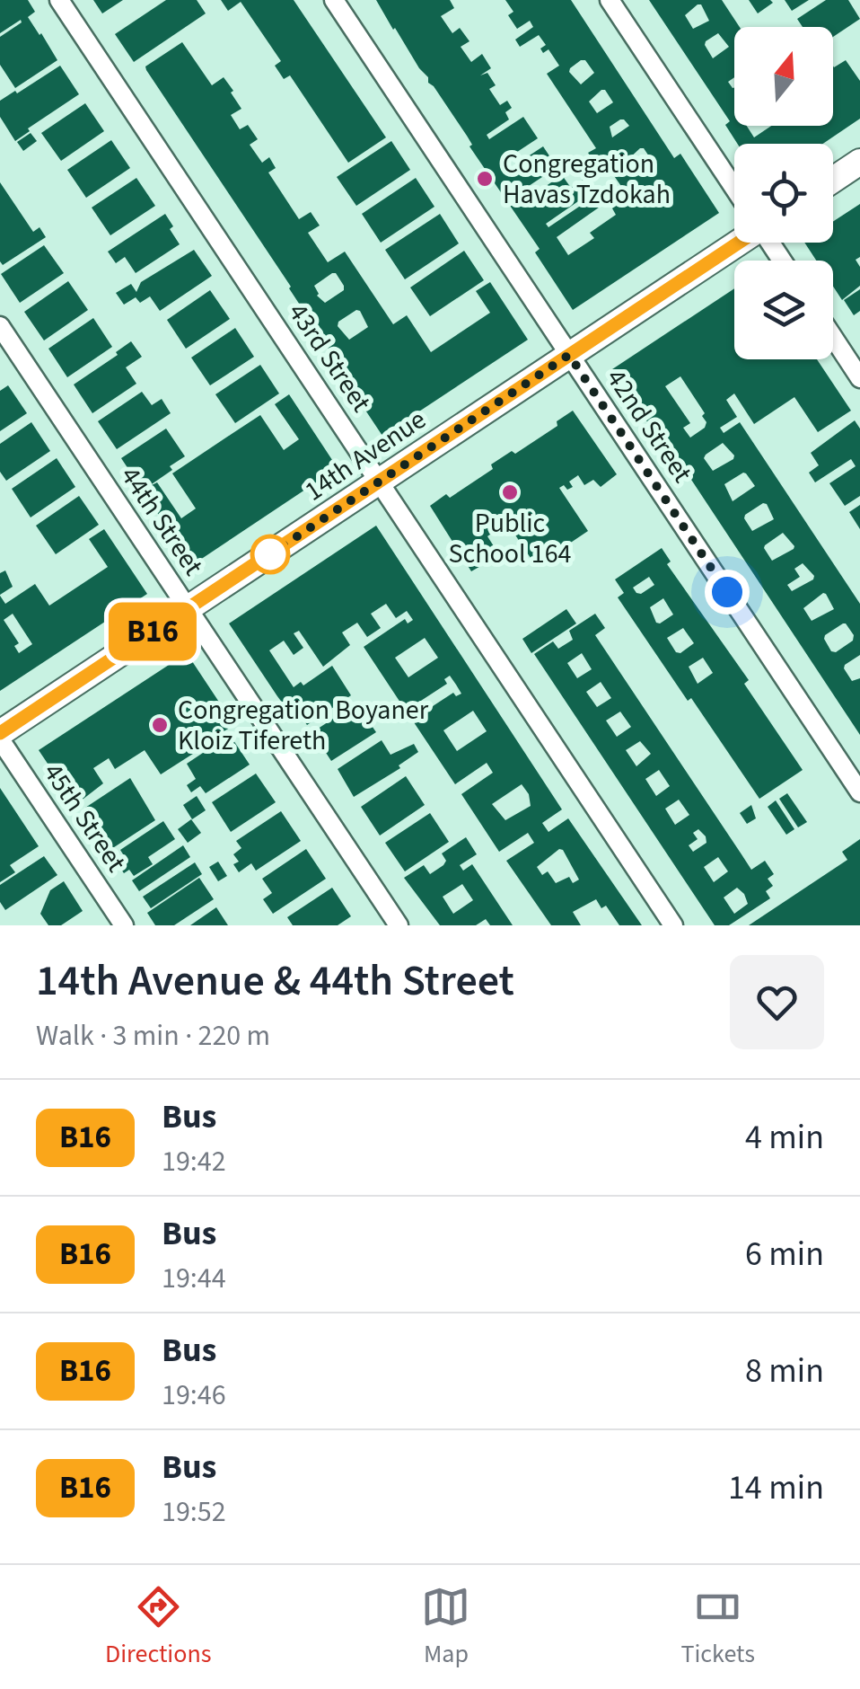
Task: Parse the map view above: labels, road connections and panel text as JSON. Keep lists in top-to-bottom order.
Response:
{
  "streets": {
    "main road": ["14th Avenue"],
    "street": [
      "43rd Street",
      "42nd Street",
      "44th Street",
      "45th Street"
    ]
  },
  "crossings": [
    ["43rd Street", "14th Avenue"],
    ["42nd Street", "14th Avenue"],
    ["14th Avenue", "44th Street"],
    ["14th Avenue", "45th Street"]
  ],
  "places": ["Congregation Havas Tzdokah", "Public School 164", "Congregation Boyaner Kloiz Tifereth"],
  "lines": ["bus line B16"],
  "north": "top",
  "page": {
    "on_map": "B16",
    "heading": ["14th Avenue & 44th Street", "Walk · 3 min · 220 m"],
    "list": [
      {
        "mark": "B16",
        "name": "Bus",
        "note": "19:42",
        "value": "4 min"
      },
      {
        "mark": "B16",
        "name": "Bus",
        "note": "19:44",
        "value": "6 min"
      },
      {
        "mark": "B16",
        "name": "Bus",
        "note": "19:46",
        "value": "8 min"
      },
      {
        "mark": "B16",
        "name": "Bus",
        "note": "19:52",
        "value": "14 min"
      }
    ],
    "tabs": ["Directions", "Map", "Tickets"]
  }
}
